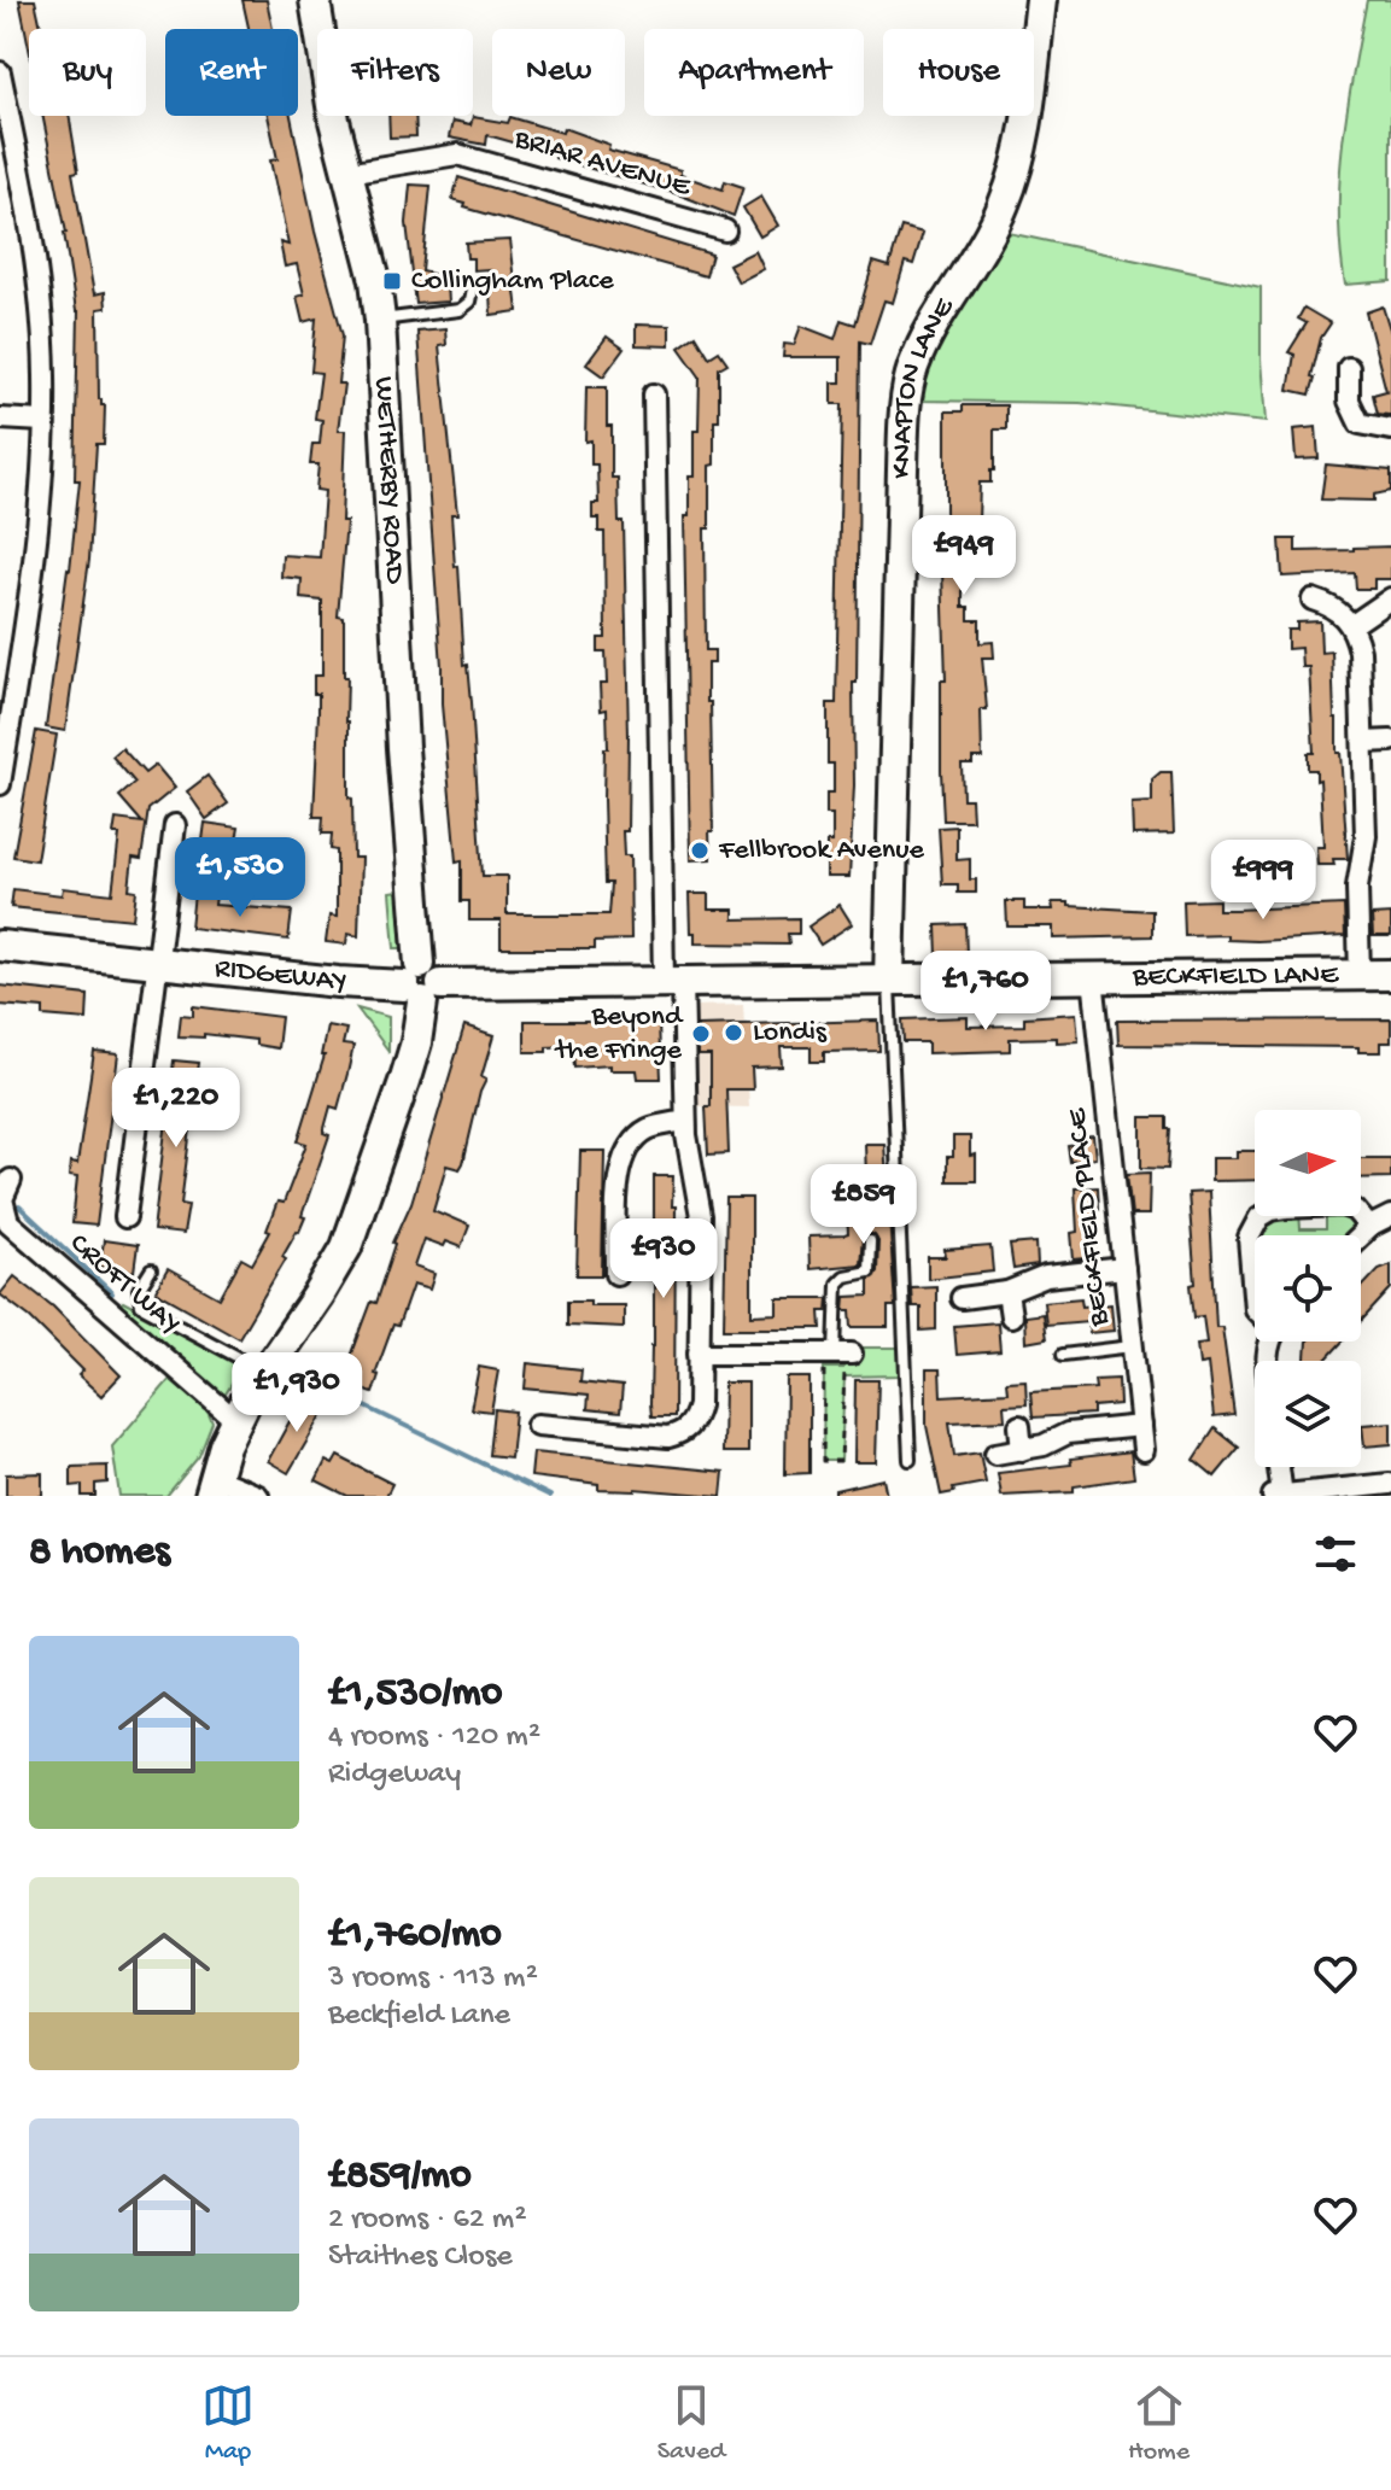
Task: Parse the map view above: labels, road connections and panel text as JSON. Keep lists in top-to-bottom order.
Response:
{
  "streets": {
    "street": [
      "BRIAR AVENUE",
      "KNAPTON LANE",
      "WETHERBY ROAD",
      "RIDGEWAY",
      "BECKFIELD LANE",
      "BECKFIELD PLACE",
      "CROFT WAY"
    ]
  },
  "crossings": [
    ["BRIAR AVENUE", "WETHERBY ROAD"],
    ["KNAPTON LANE", "BECKFIELD LANE"],
    ["WETHERBY ROAD", "RIDGEWAY"],
    ["WETHERBY ROAD", "BECKFIELD LANE"],
    ["WETHERBY ROAD", "CROFT WAY"],
    ["RIDGEWAY", "BECKFIELD LANE"],
    ["BECKFIELD LANE", "BECKFIELD PLACE"]
  ],
  "places": {
    "transit": ["Collingham Place"],
    "other": ["Fellbrook Avenue", "Londis", "Beyond the Fringe"]
  },
  "north": "right",
  "page": {
    "chip": [
      "Buy",
      "Rent",
      "Filters",
      "New",
      "Apartment",
      "House"
    ],
    "price": [
      "£949",
      "£1,530",
      "£999",
      "£1,760",
      "£1,220",
      "£859",
      "£930",
      "£1,930"
    ],
    "heading": "8 homes",
    "list": [
      {
        "name": "£1,530/mo",
        "note": "4 rooms · 120 m² · Ridgeway"
      },
      {
        "name": "£1,760/mo",
        "note": "3 rooms · 113 m² · Beckfield Lane"
      },
      {
        "name": "£859/mo",
        "note": "2 rooms · 62 m² · Staithes Close"
      }
    ],
    "tabs": ["Map", "Saved", "Home"]
  }
}
